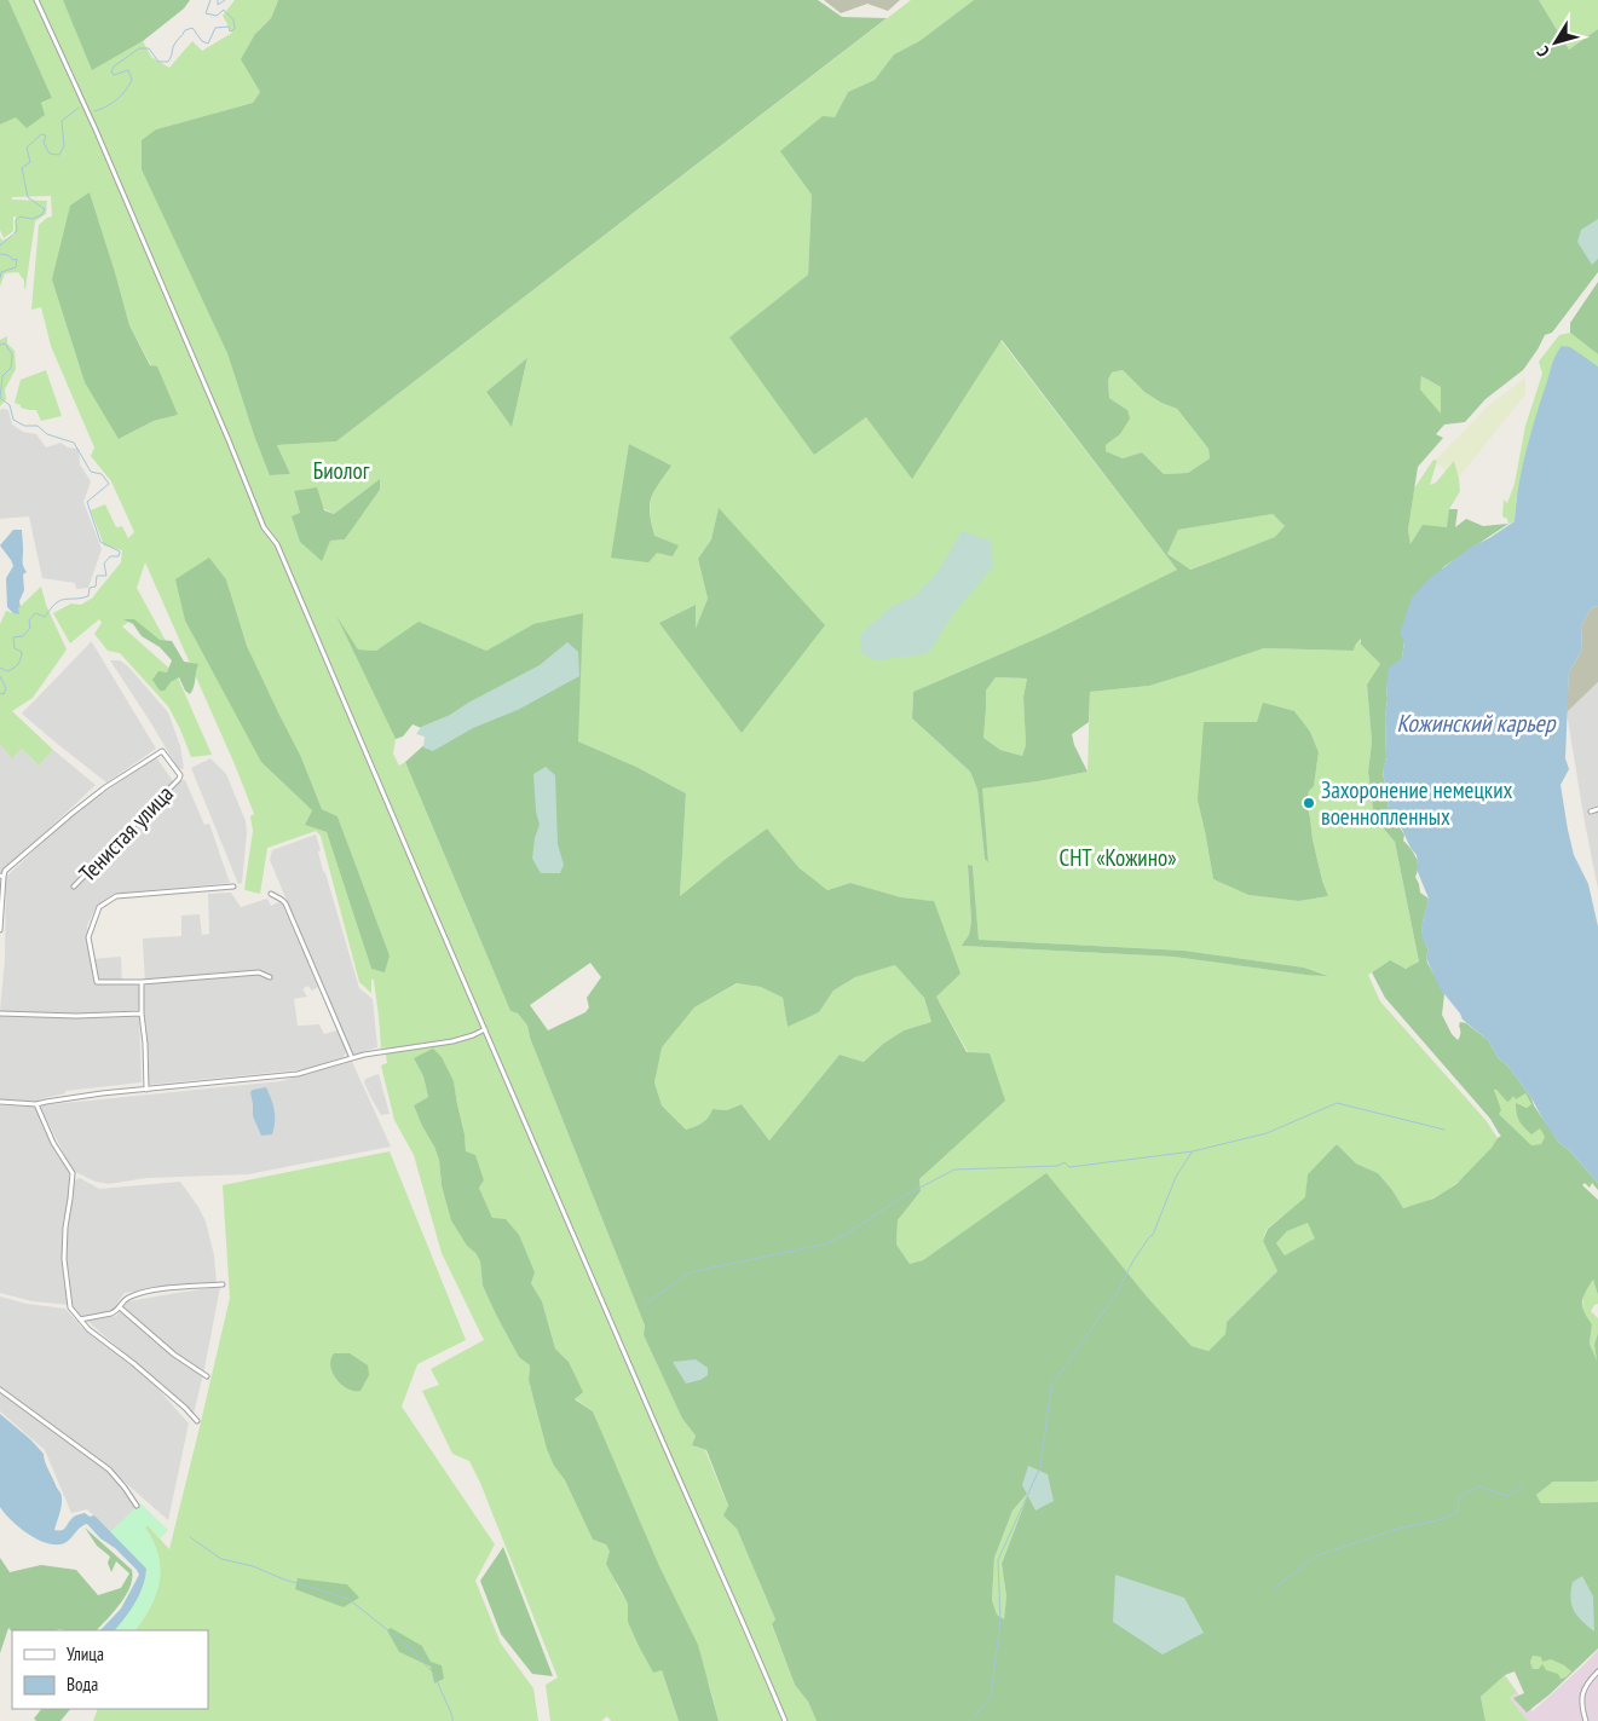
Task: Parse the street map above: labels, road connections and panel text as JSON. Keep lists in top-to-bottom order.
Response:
{
  "streets": {
    "street": ["Тенистая улица"]
  },
  "water": ["Кожинский карьер"],
  "parks": ["Биолог", "СНТ «Кожино»"],
  "places": ["Захоронение немецких военнопленных"],
  "legend": ["Улица", "Вода"],
  "north": "bottom left"
}
